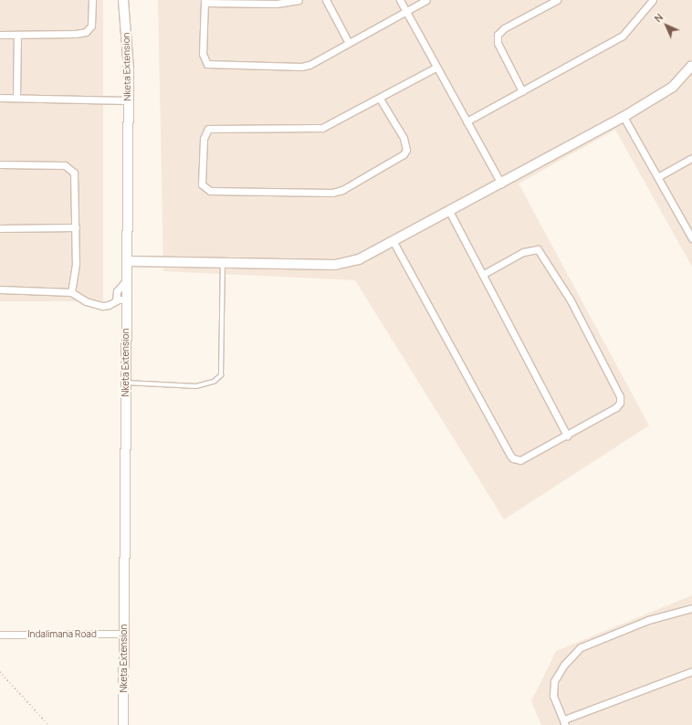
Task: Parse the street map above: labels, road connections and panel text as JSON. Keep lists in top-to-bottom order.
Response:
{
  "streets": {
    "street": ["Nketa Extension", "Indalimana Road"]
  },
  "crossings": [
    ["Nketa Extension", "Indalimana Road"]
  ],
  "north": "top left"
}
